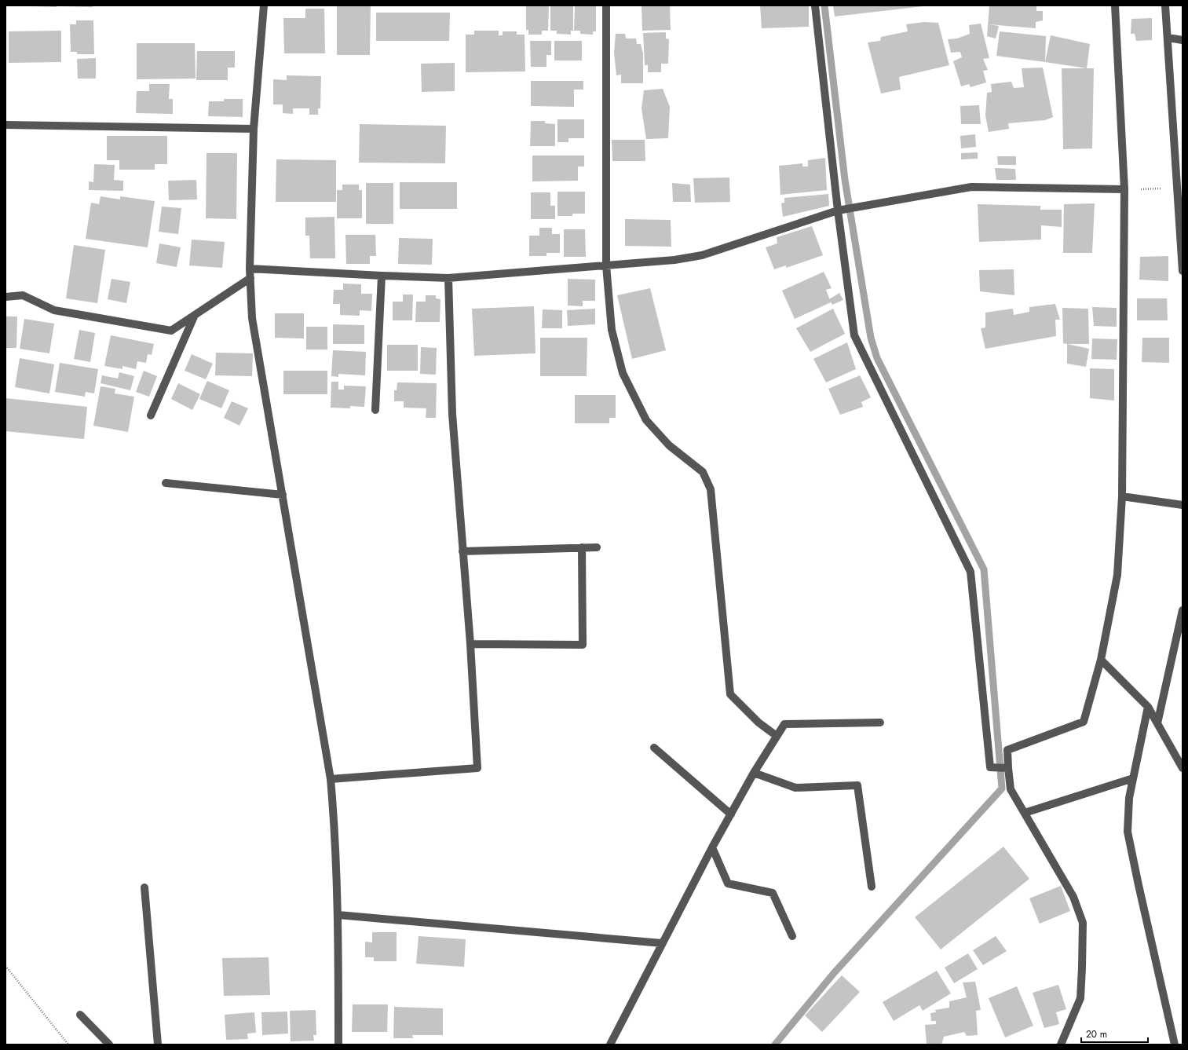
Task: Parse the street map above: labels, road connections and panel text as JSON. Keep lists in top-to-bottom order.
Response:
{
  "scale_bar": "20 m"
}
